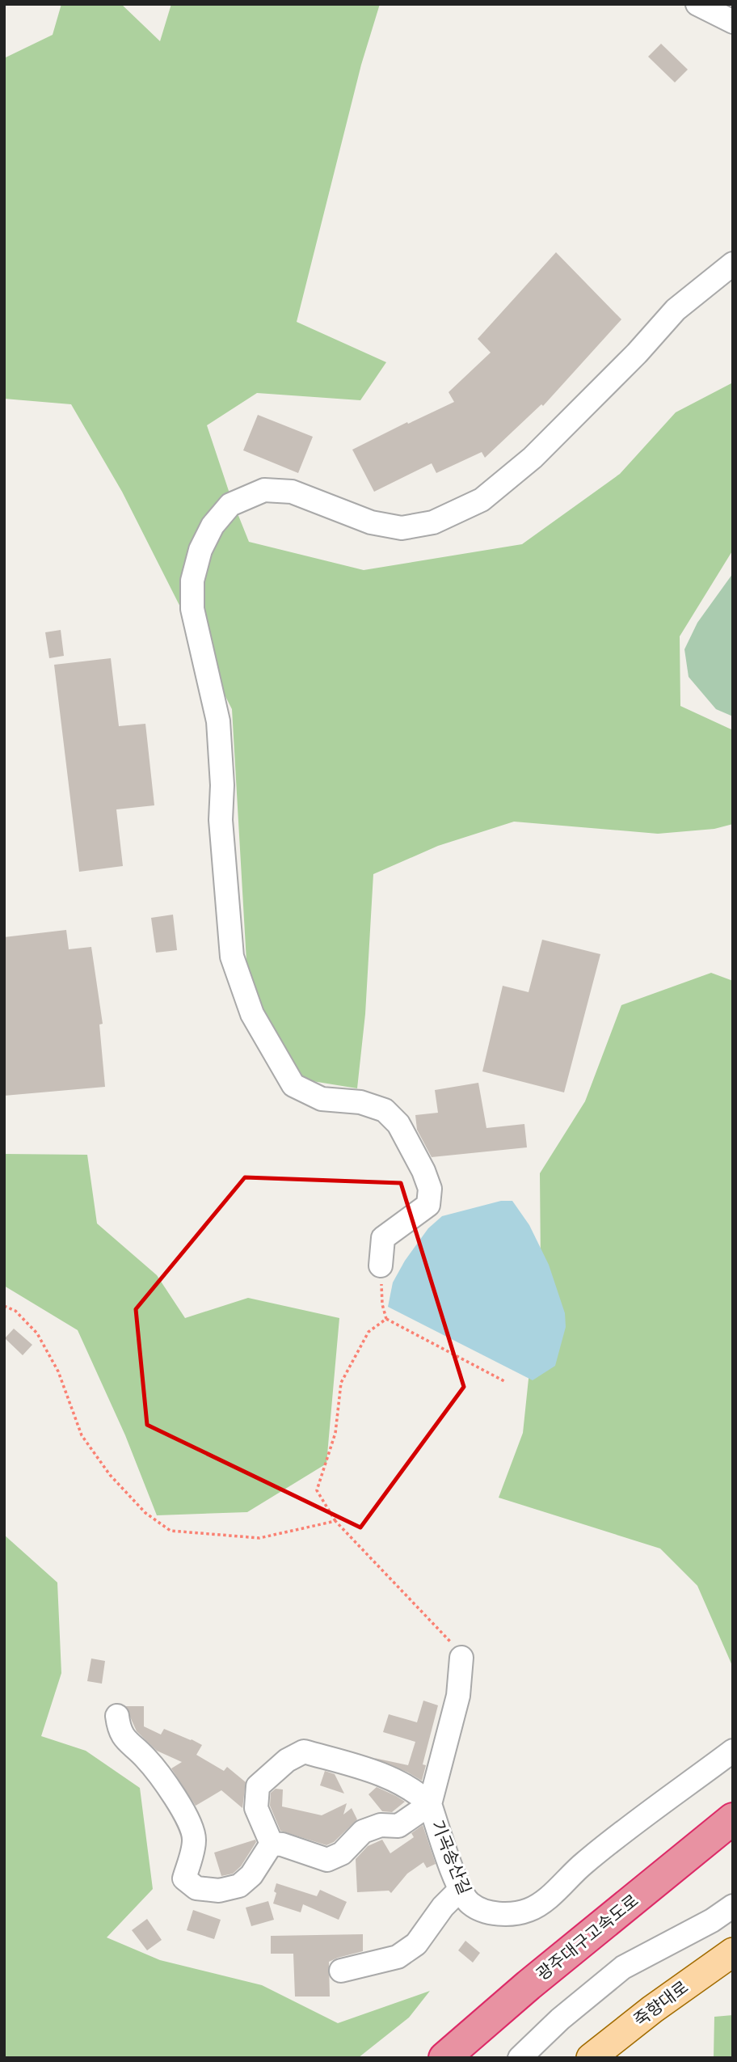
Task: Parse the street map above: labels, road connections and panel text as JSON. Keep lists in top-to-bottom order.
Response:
{
  "streets": {
    "highway": ["광주대구고속도로"],
    "main road": ["죽향대로"],
    "street": ["기곡송산길"]
  }
}
